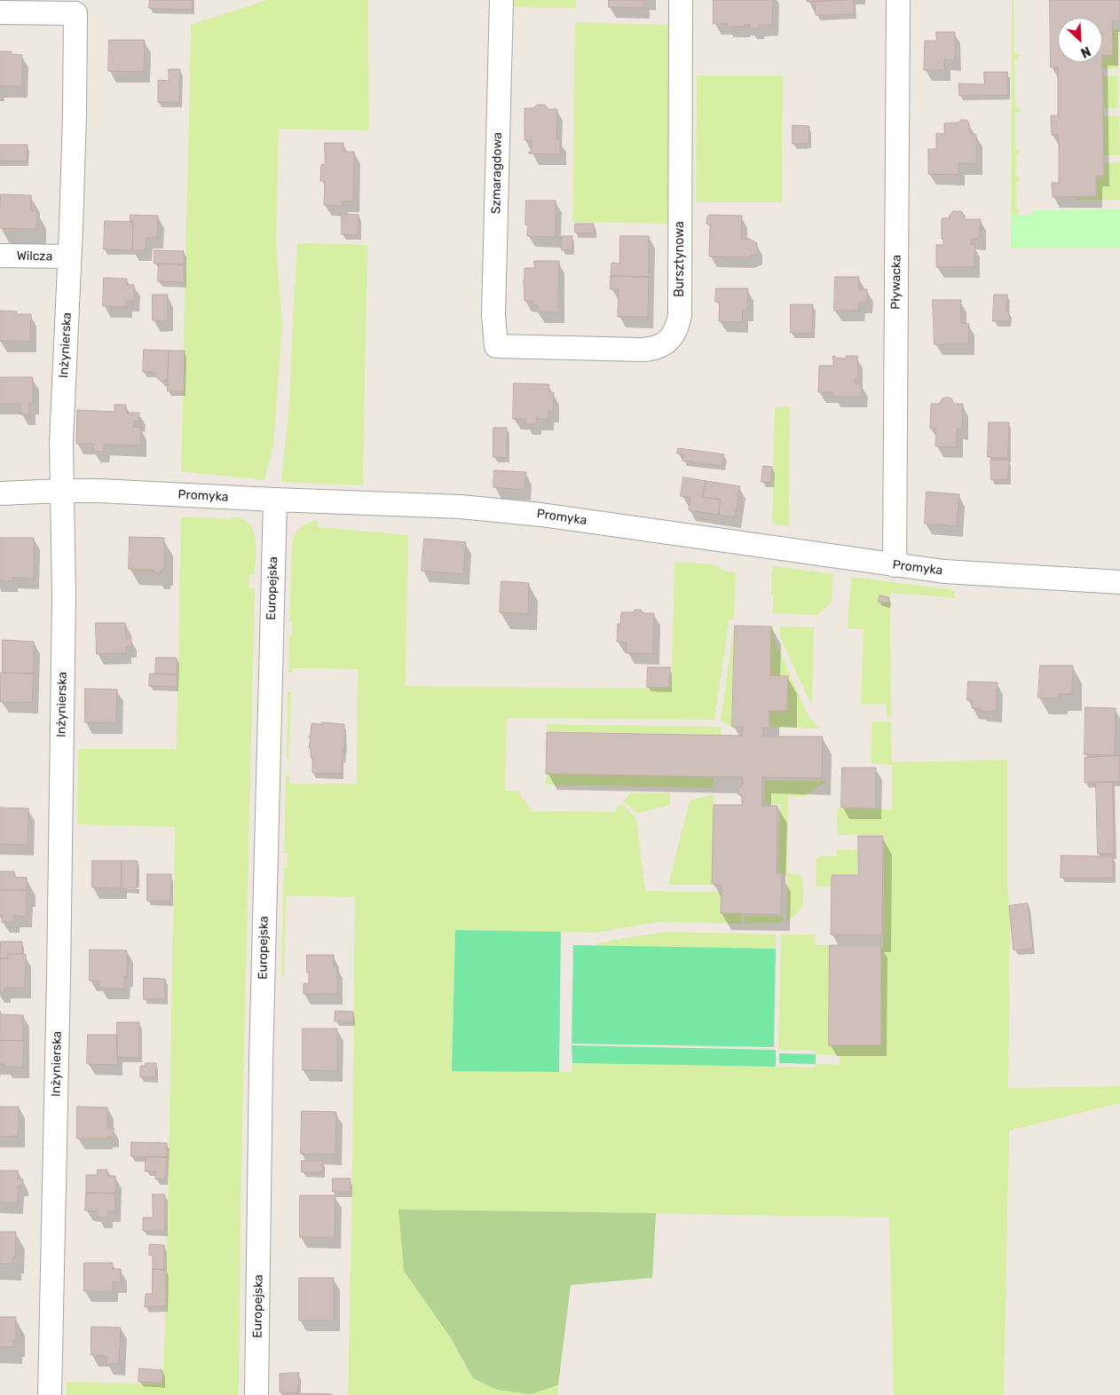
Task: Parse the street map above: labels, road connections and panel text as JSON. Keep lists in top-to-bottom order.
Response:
{
  "streets": {
    "street": [
      "Szmaragdowa",
      "Wilcza",
      "Bursztynowa",
      "Pływacka",
      "Inżynierska",
      "Promyka",
      "Europejska"
    ]
  },
  "crossings": [
    ["Szmaragdowa", "Bursztynowa"],
    ["Wilcza", "Inżynierska"],
    ["Pływacka", "Promyka"],
    ["Inżynierska", "Promyka"],
    ["Promyka", "Europejska"]
  ],
  "north": "bottom right"
}
